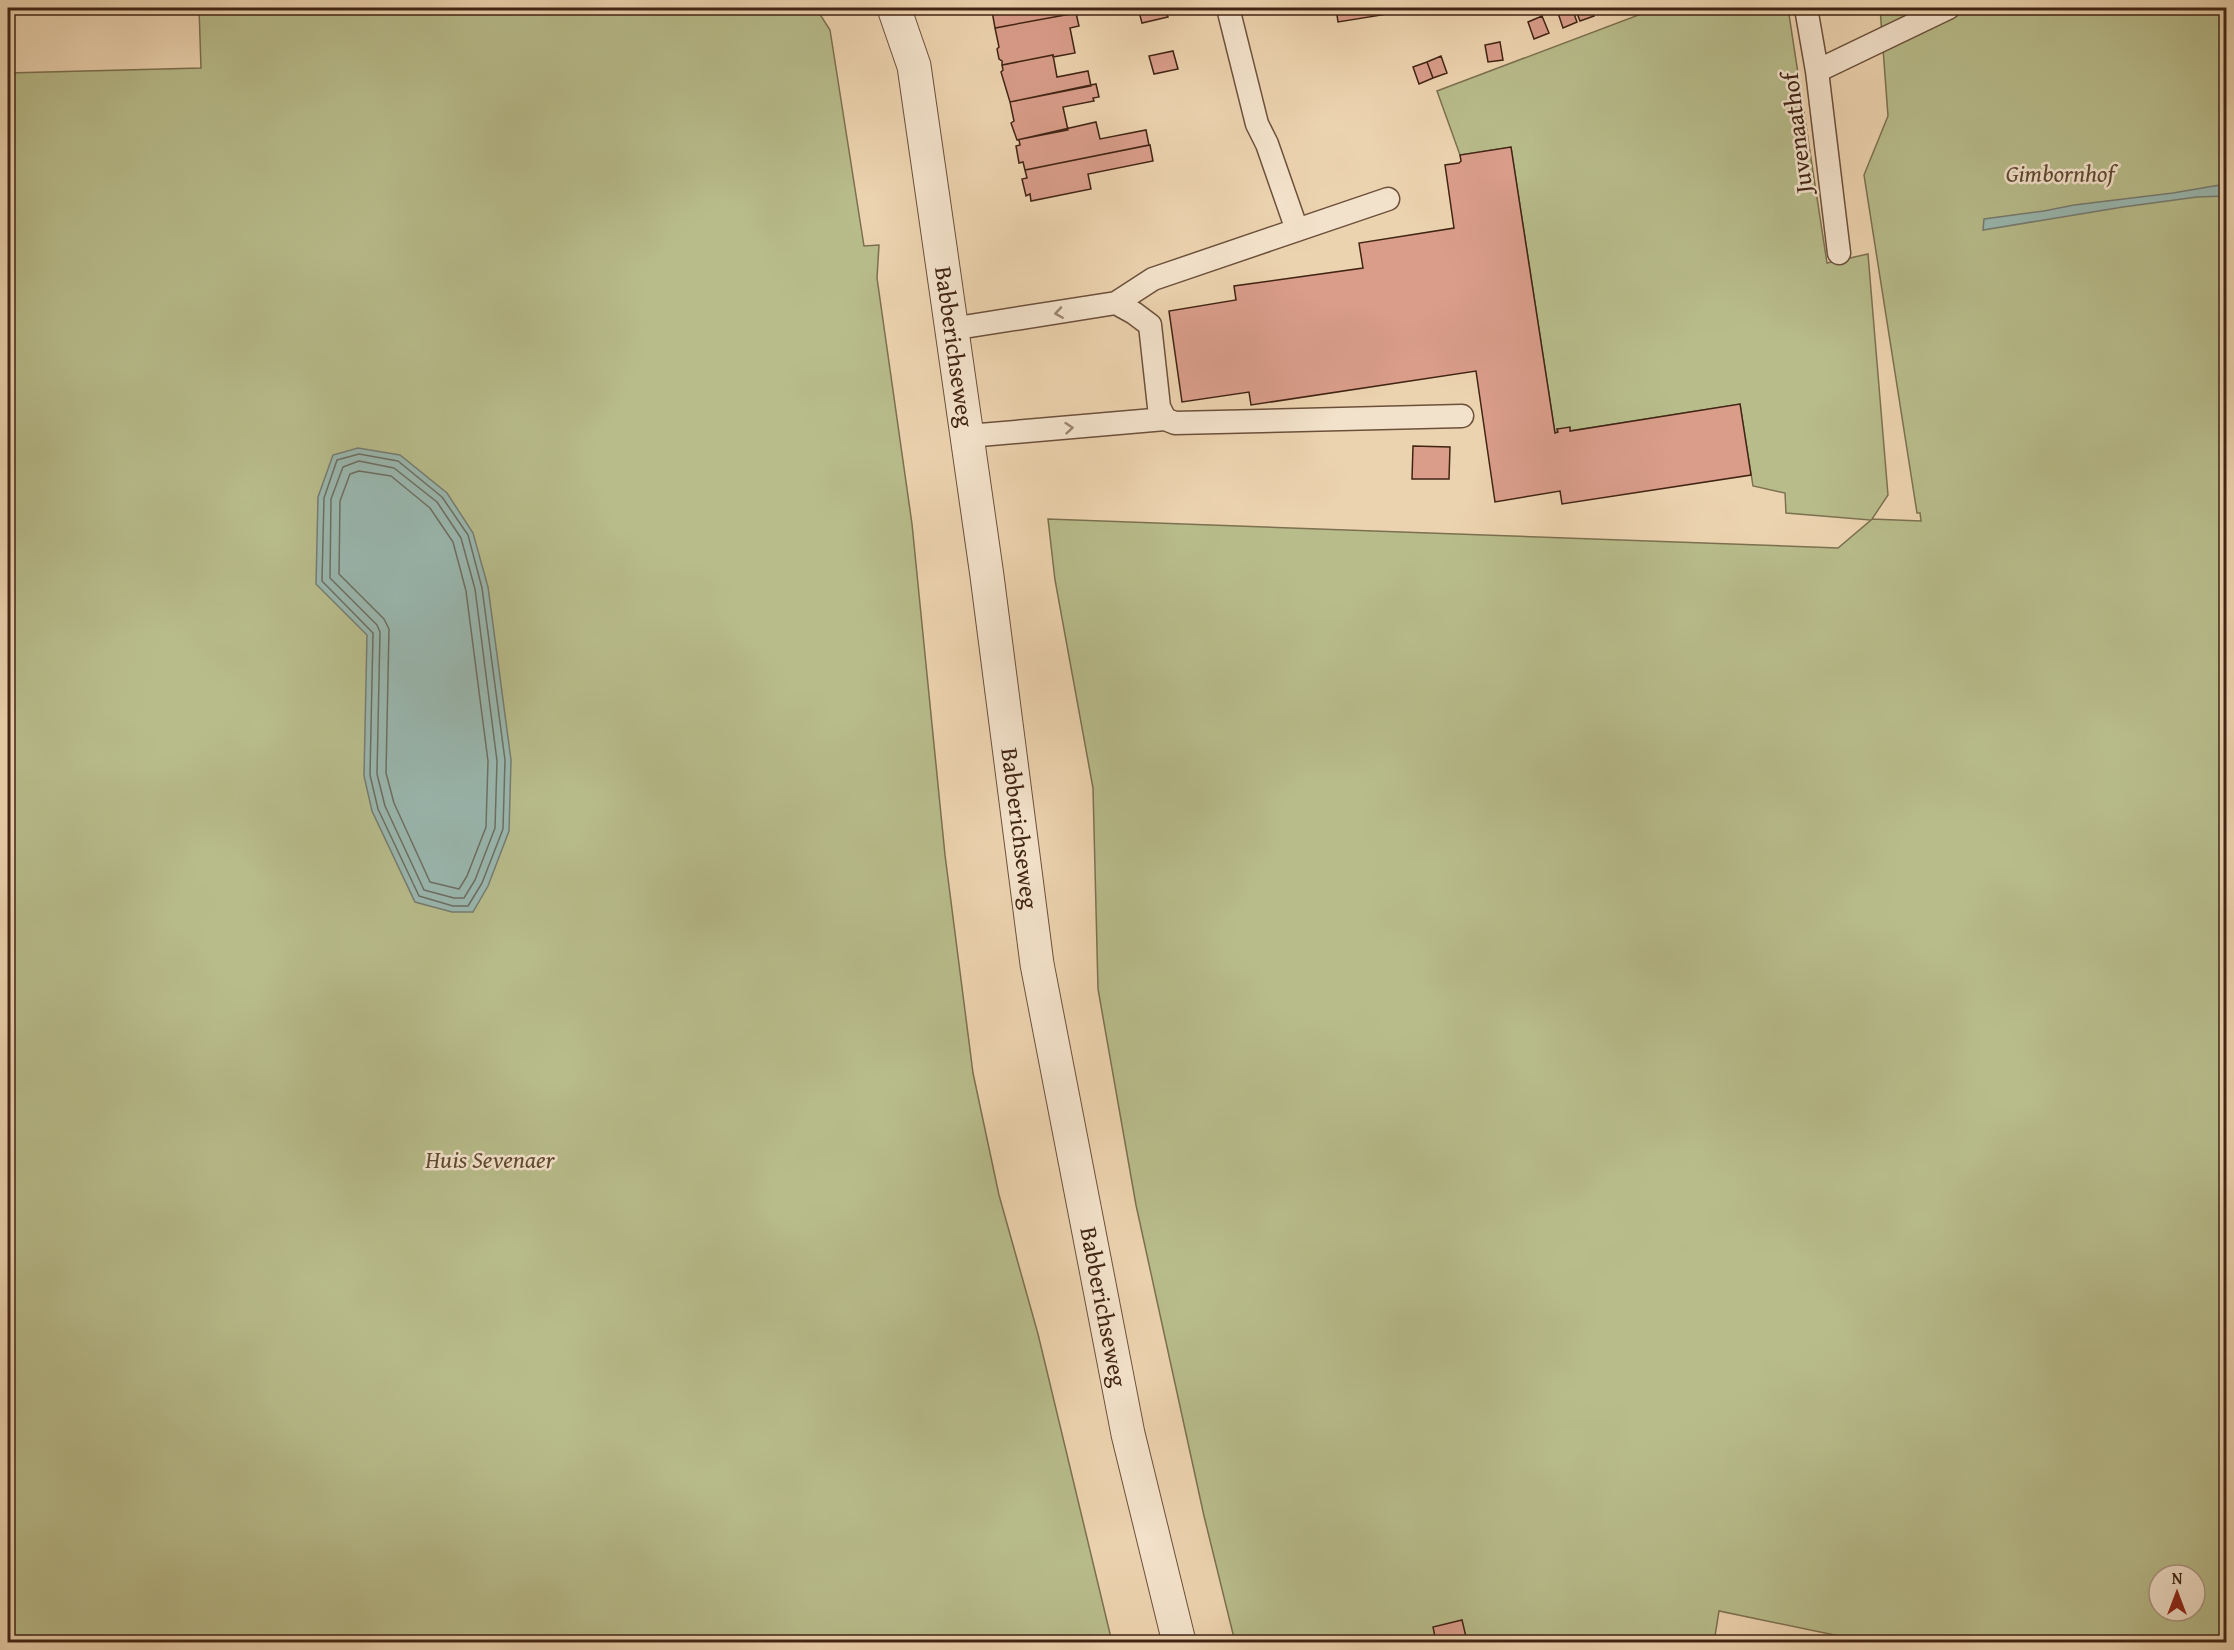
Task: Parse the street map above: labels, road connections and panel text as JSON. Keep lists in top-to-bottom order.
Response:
{
  "streets": {
    "street": ["Babberichseweg"],
    "lane": ["Juvenaathof"]
  },
  "parks": ["Gimbornhof", "Huis Sevenaer"],
  "north": "top"
}
